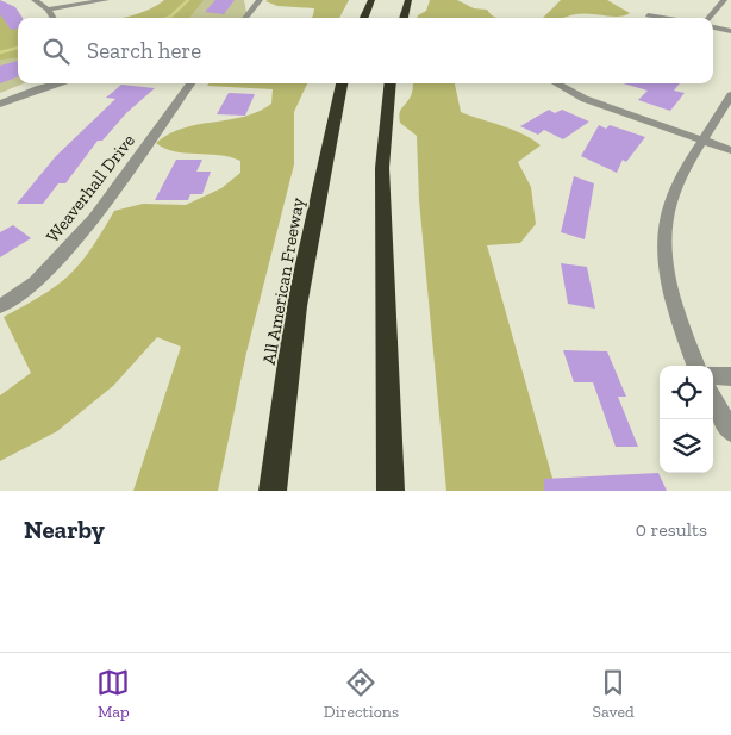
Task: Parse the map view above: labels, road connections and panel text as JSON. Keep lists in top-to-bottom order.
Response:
{
  "streets": {
    "highway": ["All American Freeway"],
    "street": ["Weaverhall Drive"]
  },
  "page": {
    "search": "Search here",
    "heading": ["Nearby", "0 results"],
    "nav": ["Map", "Directions", "Saved"]
  }
}
